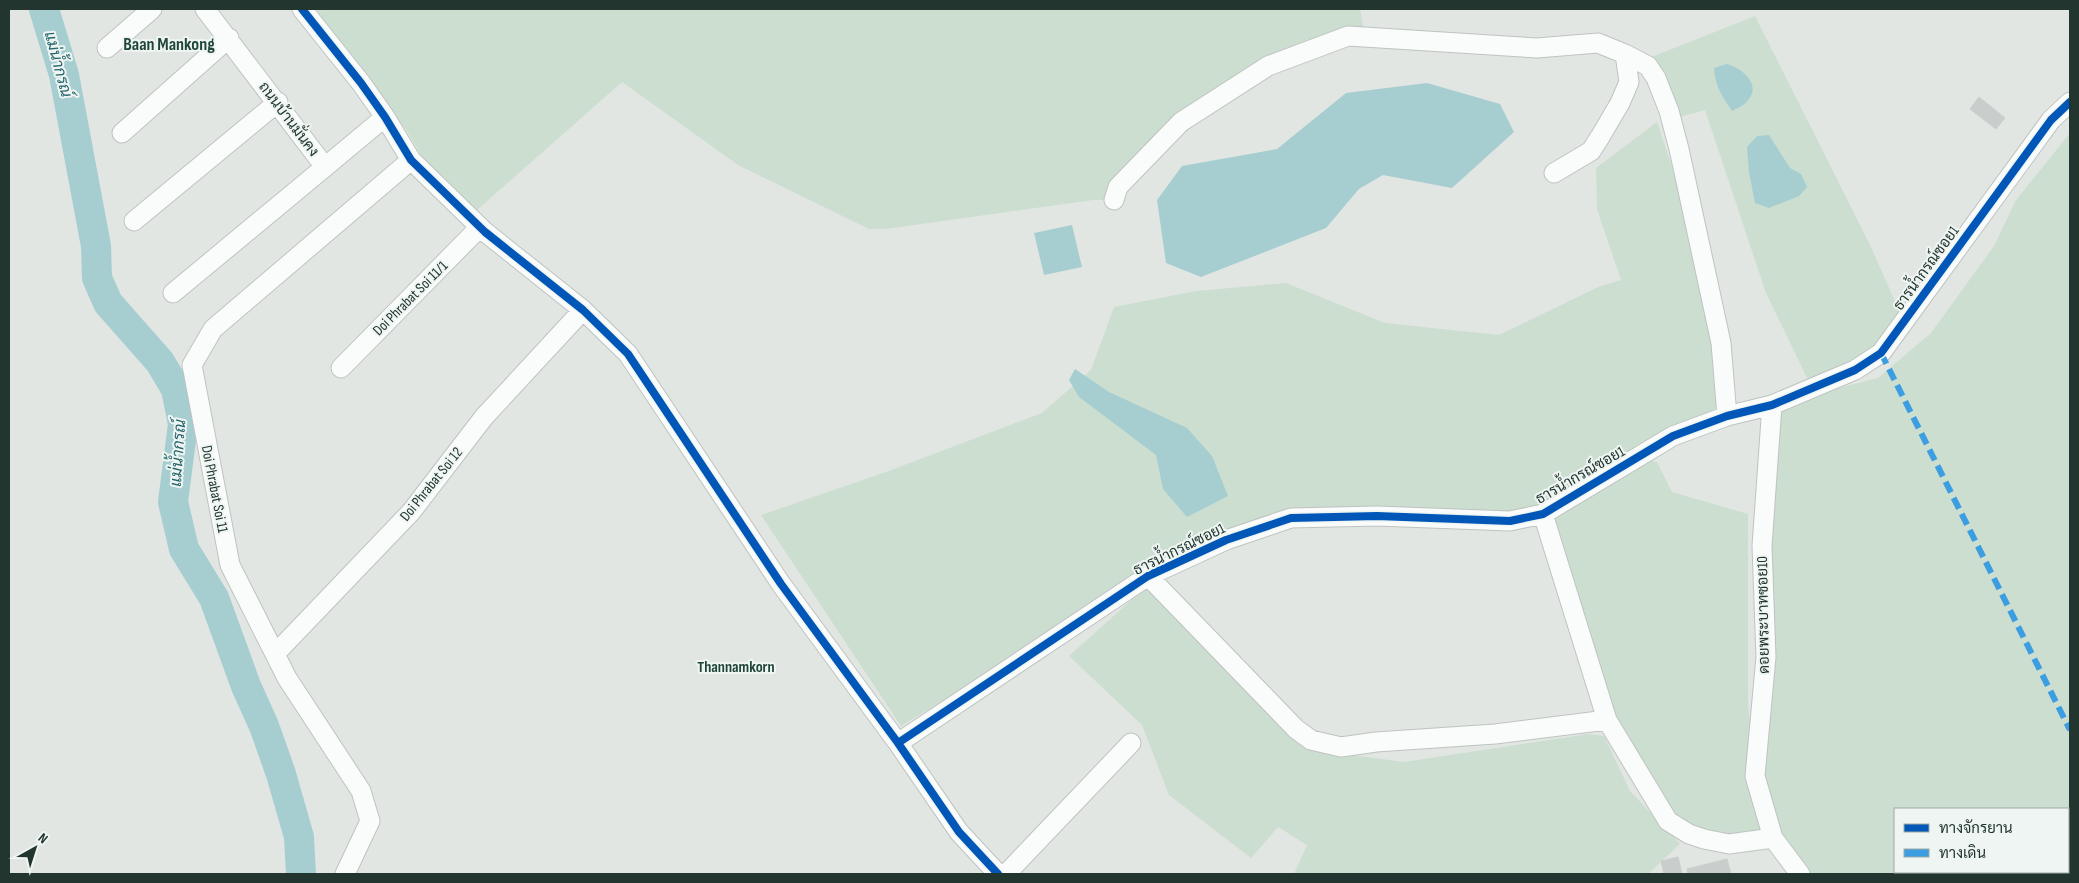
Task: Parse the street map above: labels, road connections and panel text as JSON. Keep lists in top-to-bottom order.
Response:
{
  "streets": {
    "street": [
      "ถนนบ้านมั่นคง",
      "ธารน้ำกรณ์ซอย1",
      "Doi Phrabat Soi 11/1",
      "Doi Phrabat Soi 12",
      "Doi Phrabat Soi 11",
      "ดอยพระบาทซอย10"
    ]
  },
  "crossings": [
    ["ธารน้ำกรณ์ซอย1", "ดอยพระบาทซอย10"],
    ["Doi Phrabat Soi 12", "Doi Phrabat Soi 11"]
  ],
  "districts": ["Baan Mankong", "Thannamkorn"],
  "water": ["แม่น้ำกรณ์"],
  "legend": ["ทางจักรยาน", "ทางเดิน"],
  "north": "top right"
}
